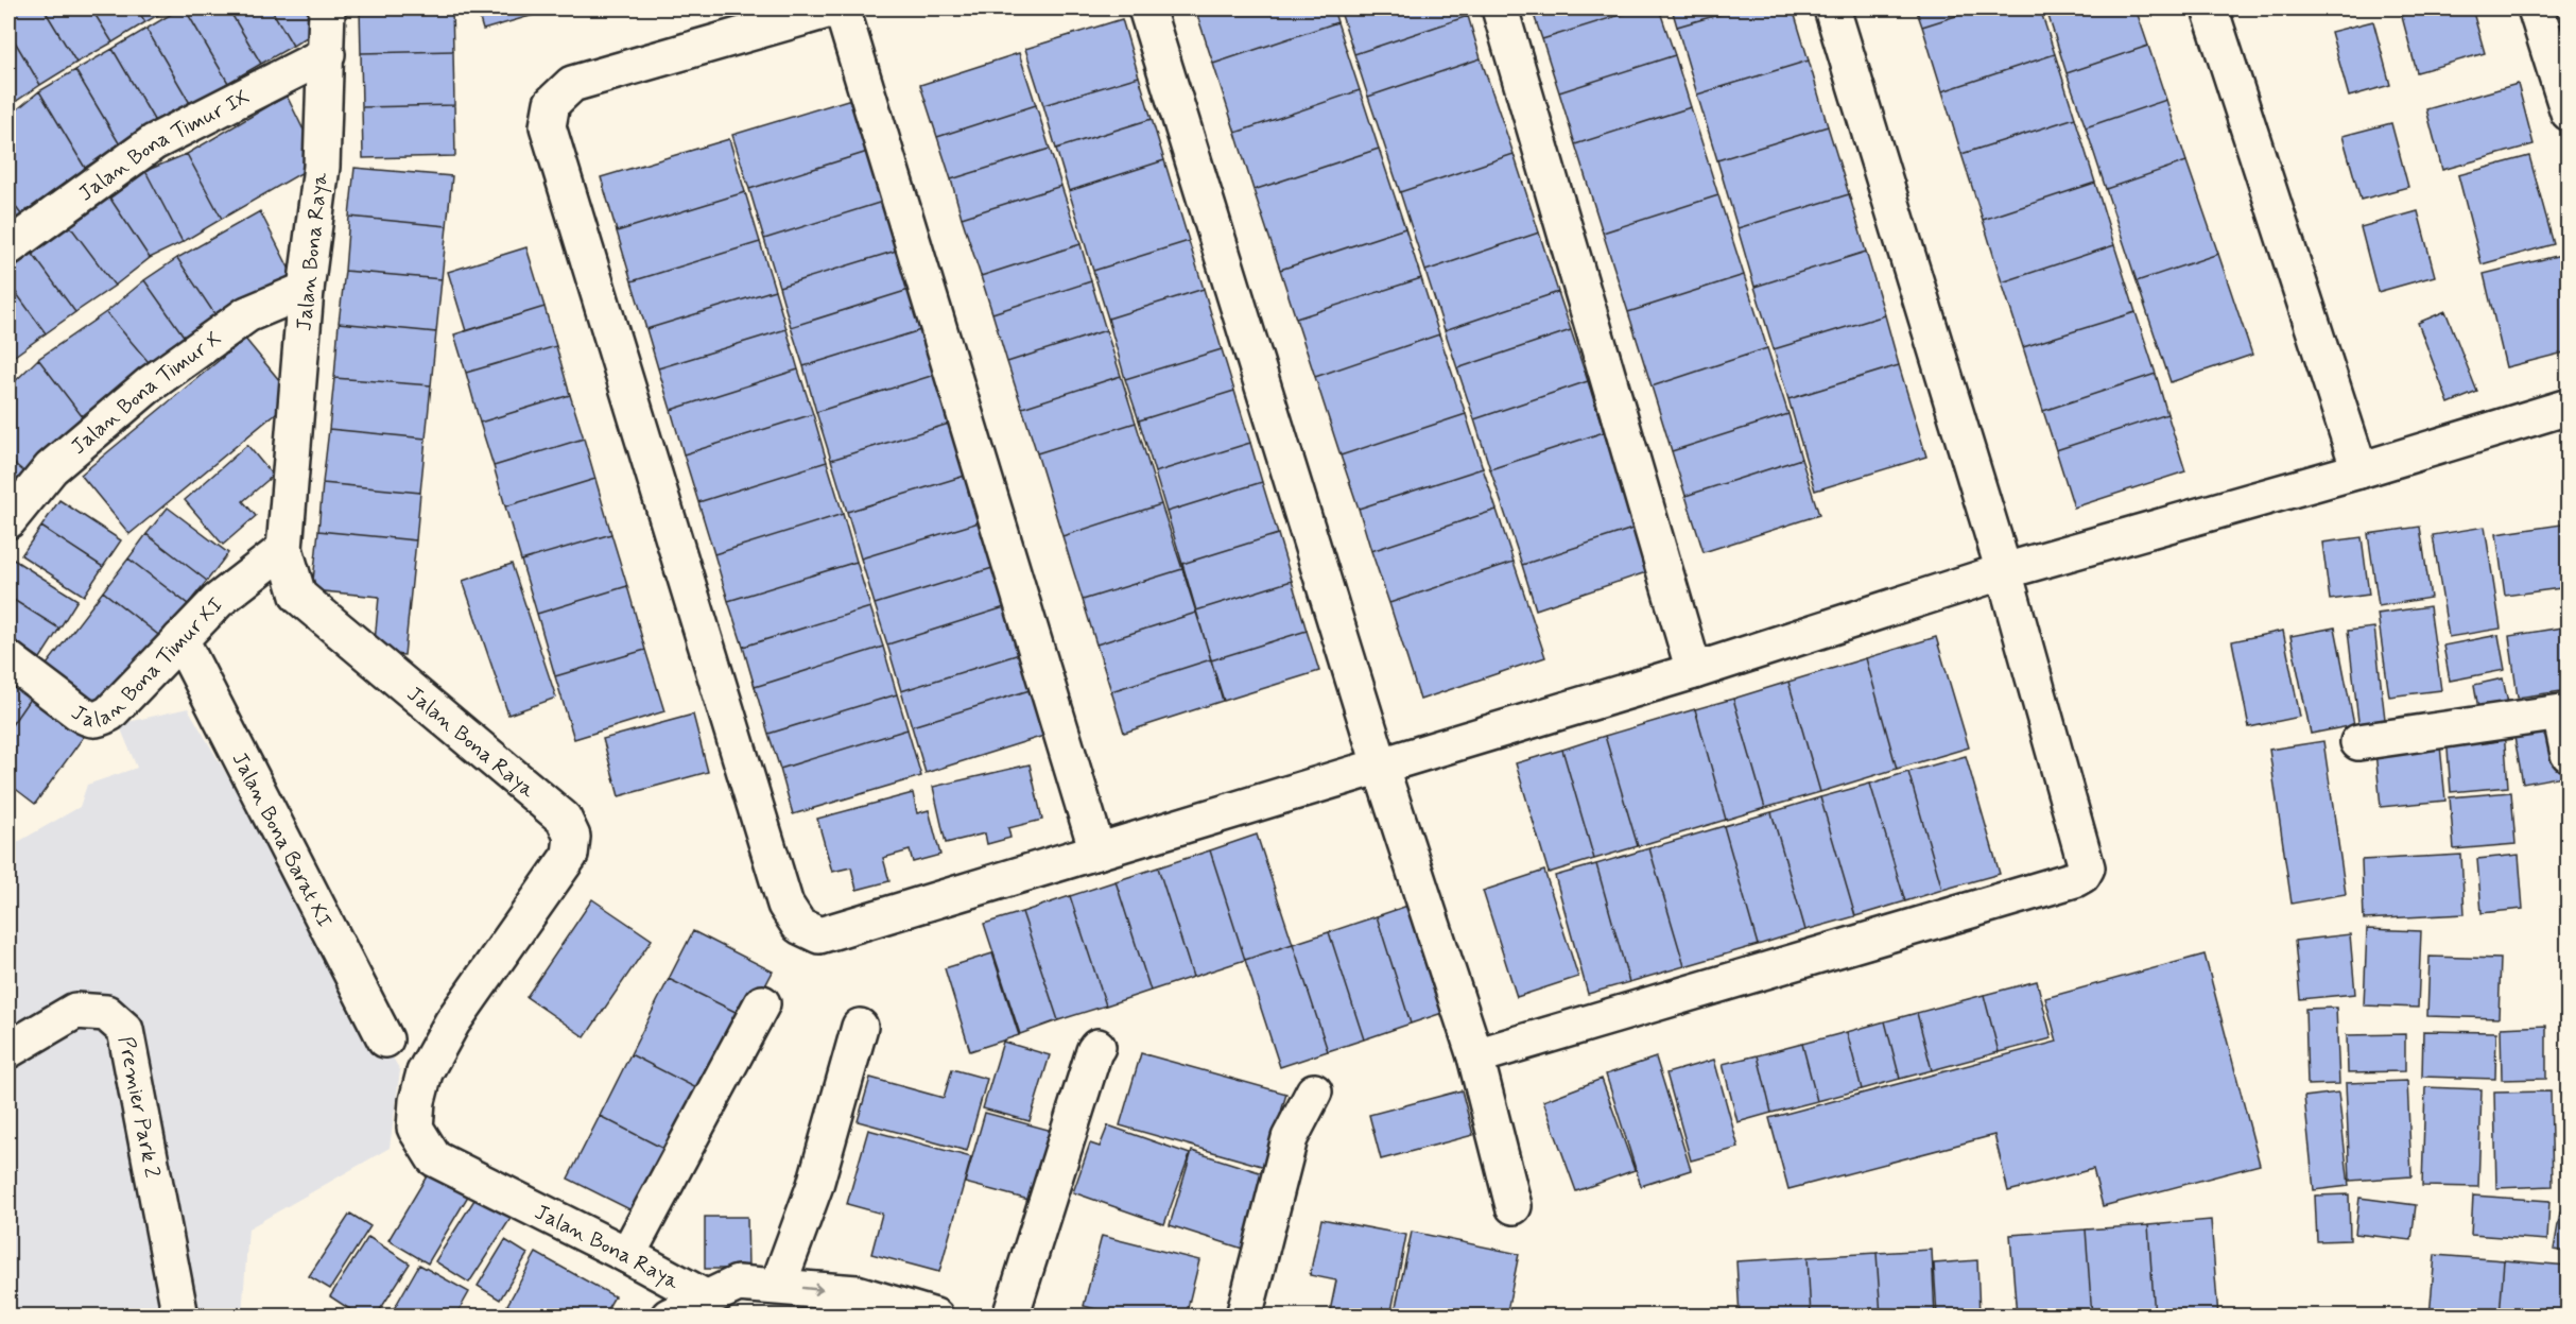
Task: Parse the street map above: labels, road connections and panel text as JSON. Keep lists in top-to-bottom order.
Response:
{
  "streets": {
    "street": [
      "Jalan Bona Timur IX",
      "Jalan Bona Raya",
      "Jalan Bona Timur X",
      "Jalan Bona Timur XI",
      "Jalan Bona Barat XI",
      "Premier Park 2"
    ]
  },
  "crossings": [
    ["Jalan Bona Timur IX", "Jalan Bona Raya"],
    ["Jalan Bona Raya", "Jalan Bona Timur X"],
    ["Jalan Bona Raya", "Jalan Bona Timur XI"],
    ["Jalan Bona Timur XI", "Jalan Bona Barat XI"]
  ]
}
